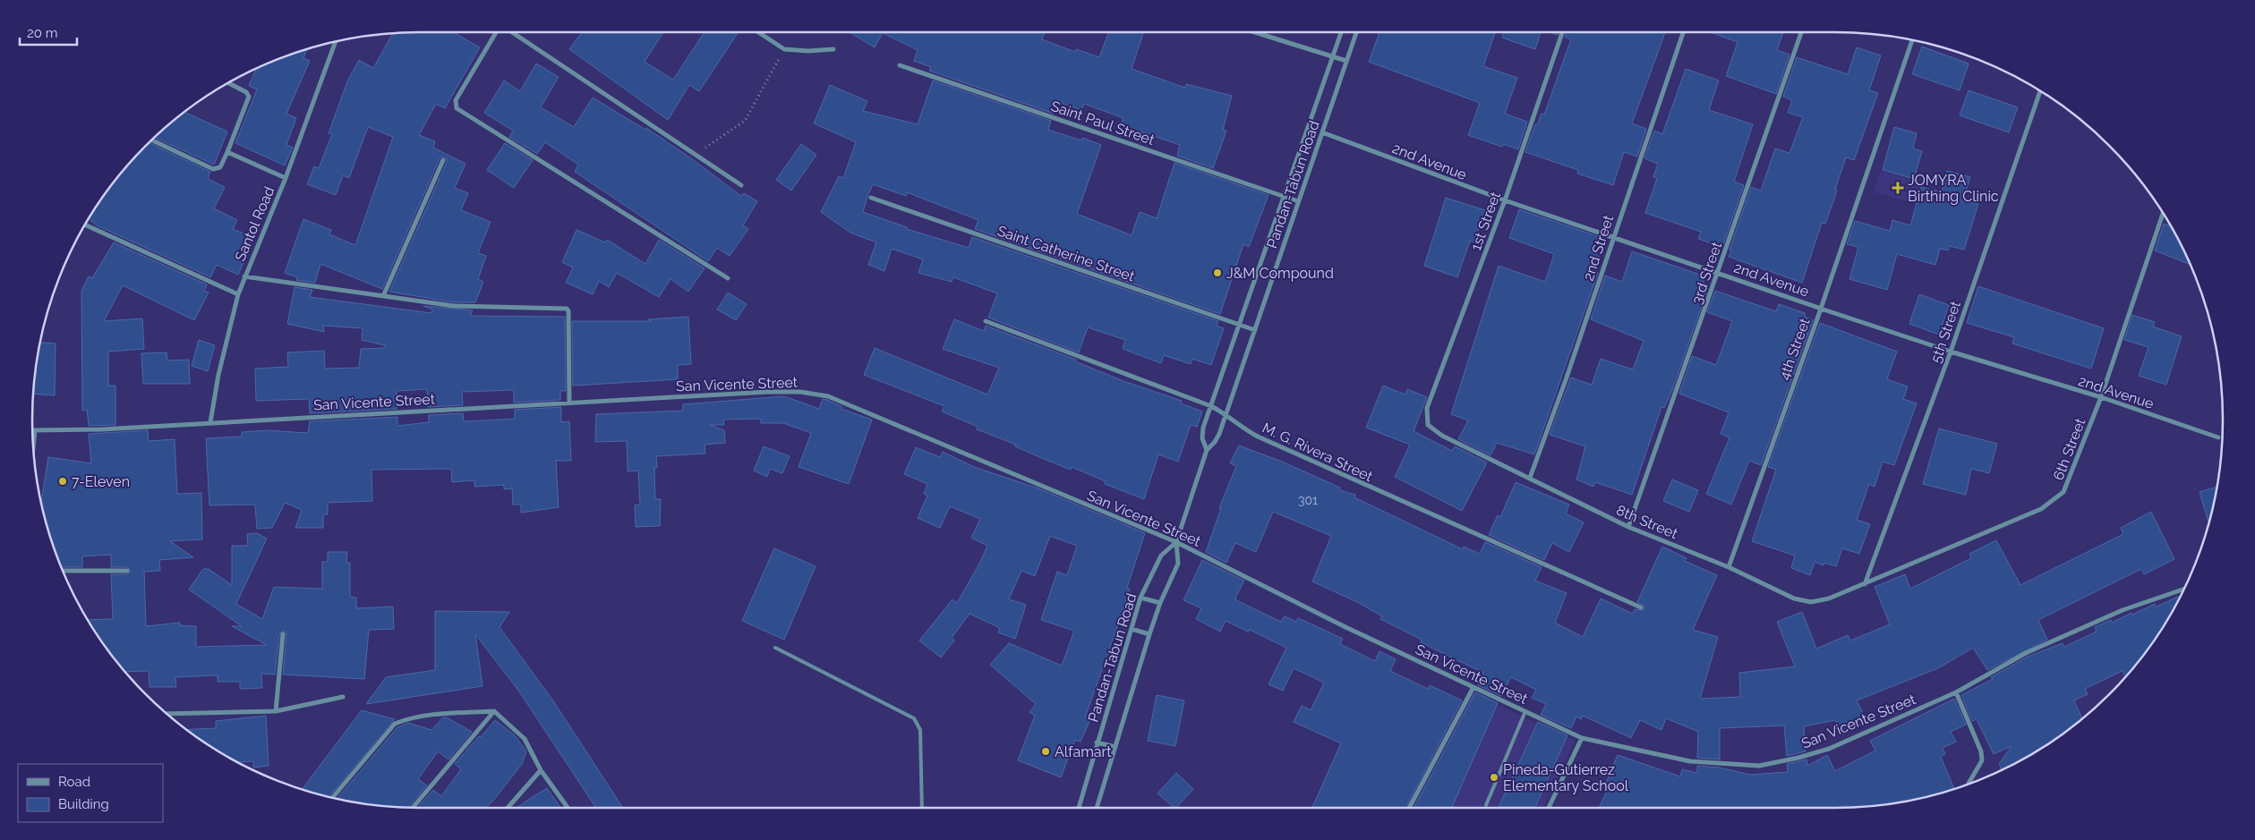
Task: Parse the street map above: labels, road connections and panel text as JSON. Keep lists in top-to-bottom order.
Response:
{
  "streets": {
    "street": [
      "Saint Paul Street",
      "2nd Avenue",
      "Pandan-Tabun Road",
      "1st Street",
      "Santol Road",
      "2nd Street",
      "Saint Catherine Street",
      "3rd Street",
      "5th Street",
      "4th Street",
      "San Vicente Street",
      "6th Street",
      "M. G. Rivera Street",
      "8th Street"
    ]
  },
  "crossings": [
    ["Saint Paul Street", "Pandan-Tabun Road"],
    ["2nd Avenue", "Pandan-Tabun Road"],
    ["2nd Avenue", "1st Street"],
    ["2nd Avenue", "2nd Street"],
    ["2nd Avenue", "3rd Street"],
    ["2nd Avenue", "5th Street"],
    ["2nd Avenue", "4th Street"],
    ["2nd Avenue", "6th Street"],
    ["Pandan-Tabun Road", "Saint Catherine Street"],
    ["Pandan-Tabun Road", "San Vicente Street"],
    ["Pandan-Tabun Road", "M. G. Rivera Street"],
    ["1st Street", "8th Street"],
    ["Santol Road", "San Vicente Street"],
    ["2nd Street", "8th Street"],
    ["3rd Street", "8th Street"],
    ["5th Street", "6th Street"],
    ["5th Street", "8th Street"],
    ["4th Street", "8th Street"],
    ["6th Street", "8th Street"]
  ],
  "places": {
    "health": ["JOMYRA Birthing Clinic"],
    "other": [
      "J&M Compound",
      "7-Eleven",
      "Alfamart",
      "Pineda-Gutierrez Elementary School"
    ]
  },
  "house_numbers": ["301"],
  "legend": ["Road", "Building"],
  "scale_bar": "20 m"
}
